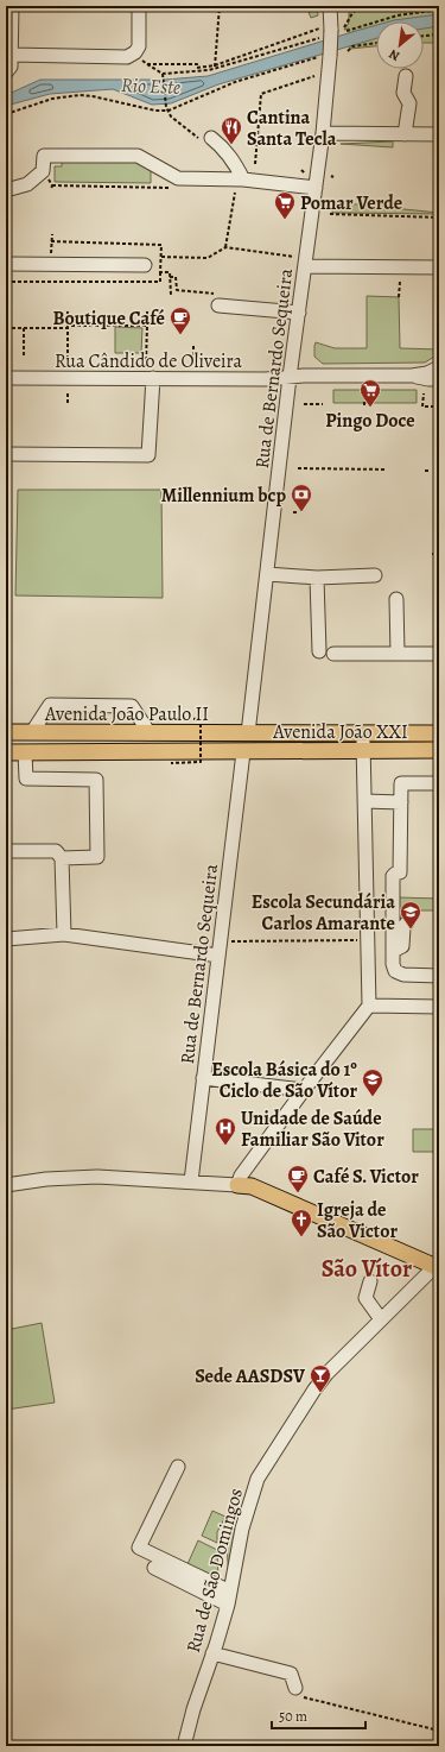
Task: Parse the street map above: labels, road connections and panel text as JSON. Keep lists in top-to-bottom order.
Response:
{
  "streets": {
    "main road": ["Avenida João Paulo II", "Avenida João XXI"],
    "street": ["Rua Cândido de Oliveira", "Rua de Bernardo Sequeira", "Rua de São Domingos"]
  },
  "crossings": [
    ["Rua Cândido de Oliveira", "Rua de Bernardo Sequeira"],
    ["Rua de Bernardo Sequeira", "Avenida João Paulo II"],
    ["Rua de Bernardo Sequeira", "Avenida João XXI"],
    ["Avenida João Paulo II", "Avenida João XXI"]
  ],
  "districts": ["São Vítor"],
  "water": ["Rio Este"],
  "places": {
    "restaurant": ["Cantina Santa Tecla"],
    "supermarket": ["Pomar Verde", "Pingo Doce"],
    "cafe": ["Boutique Café", "Café S. Victor"],
    "bank": ["Millennium bcp"],
    "school or university": ["Escola Secundária Carlos Amarante", "Escola Básica do 1º Ciclo de São Vítor"],
    "hospital": ["Unidade de Saúde Familiar São Vitor"],
    "church": ["Igreja de São Victor"],
    "bar": ["Sede AASDSV"]
  },
  "scale_bar": "50 m",
  "north": "bottom left"
}
